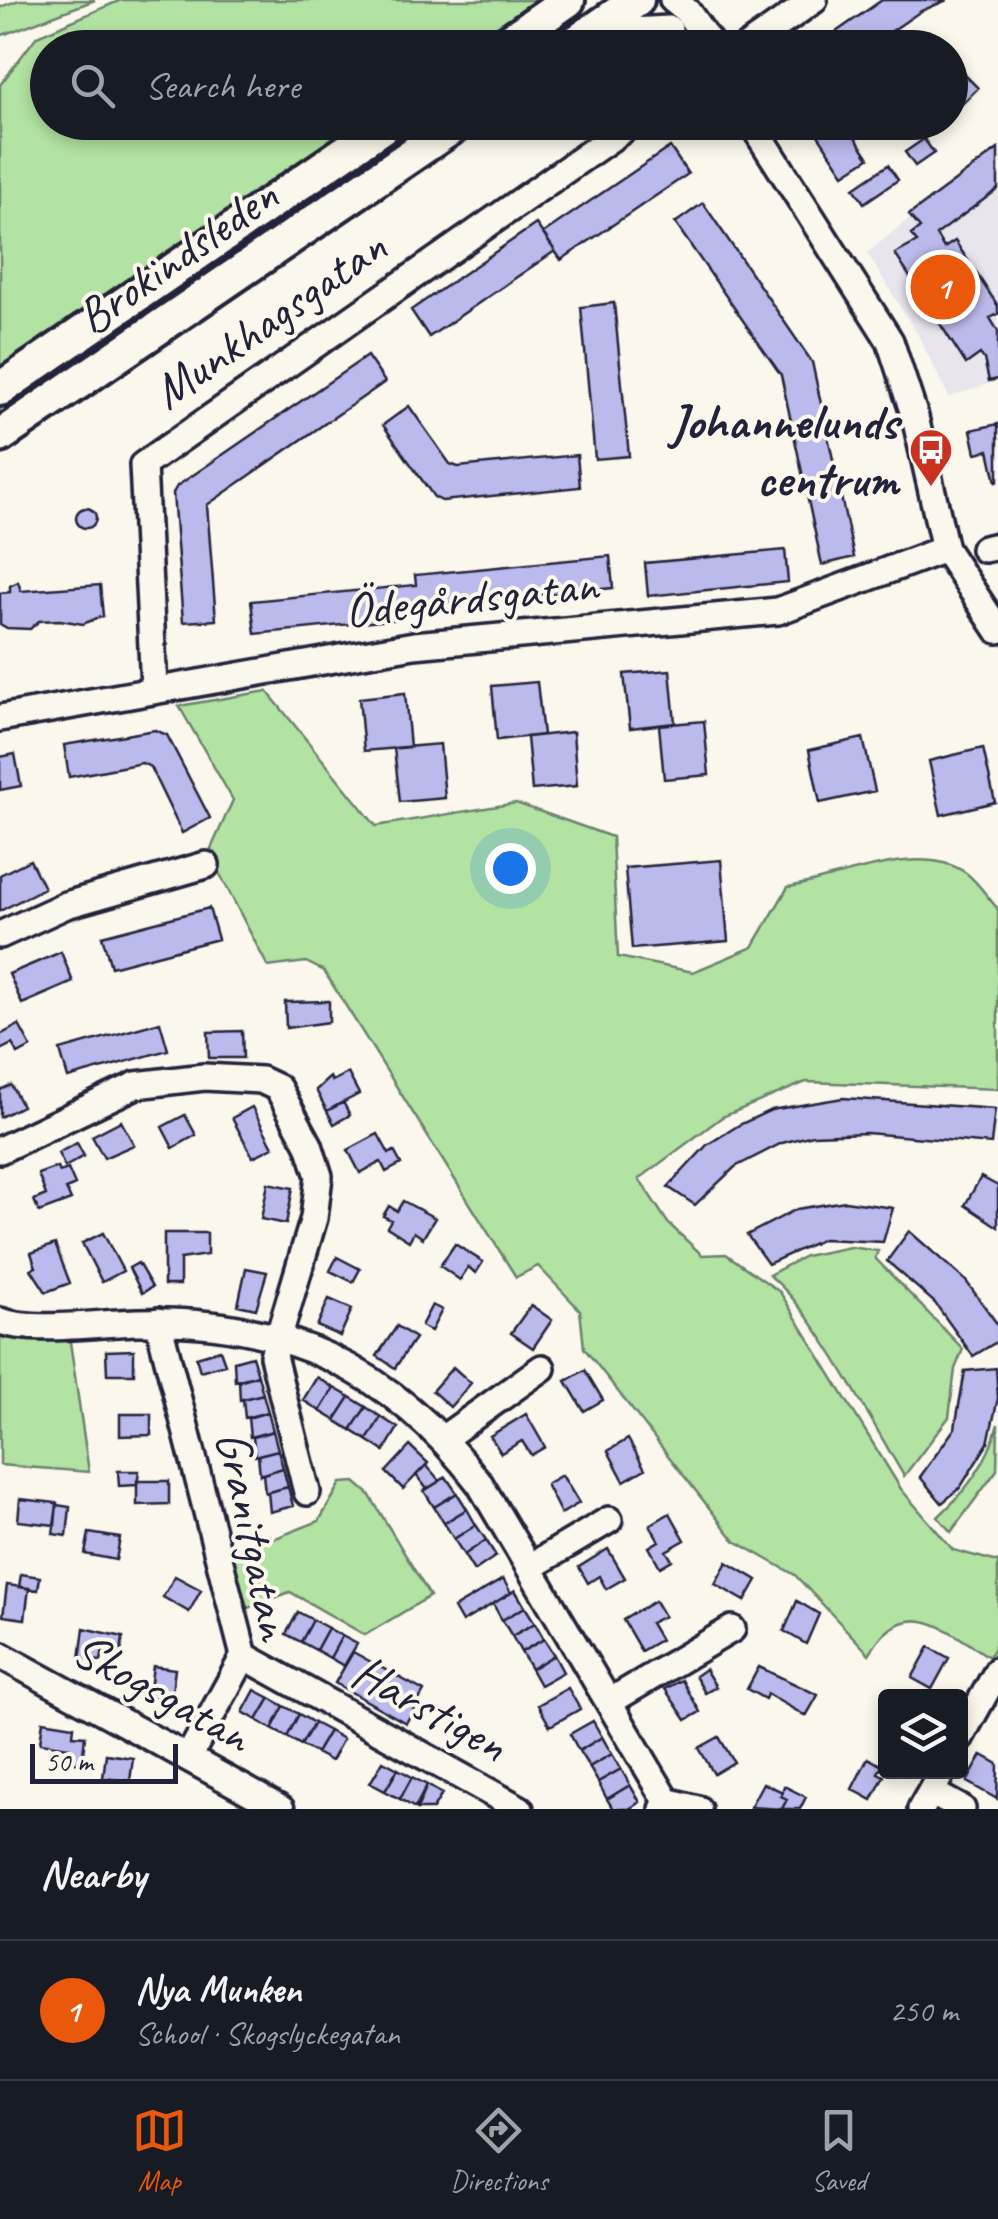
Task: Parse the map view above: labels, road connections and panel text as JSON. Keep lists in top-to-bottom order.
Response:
{
  "streets": {
    "main road": ["Brokindsleden"],
    "street": [
      "Munkhagsgatan",
      "Ödegårdsgatan",
      "Granitgatan",
      "Skogsgatan",
      "Harstigen"
    ]
  },
  "crossings": [
    ["Munkhagsgatan", "Ödegårdsgatan"],
    ["Granitgatan", "Skogsgatan"],
    ["Granitgatan", "Harstigen"]
  ],
  "places": {
    "bus stop": ["Johannelunds centrum"]
  },
  "scale_bar": "50 m",
  "page": {
    "search": "Search here",
    "pins": "1",
    "scale": "50 m",
    "heading": "Nearby",
    "list": [
      {
        "mark": "1",
        "name": "Nya Munken",
        "note": "School · Skogslyckegatan",
        "value": "250 m"
      }
    ],
    "nav": ["Map", "Directions", "Saved"]
  }
}
